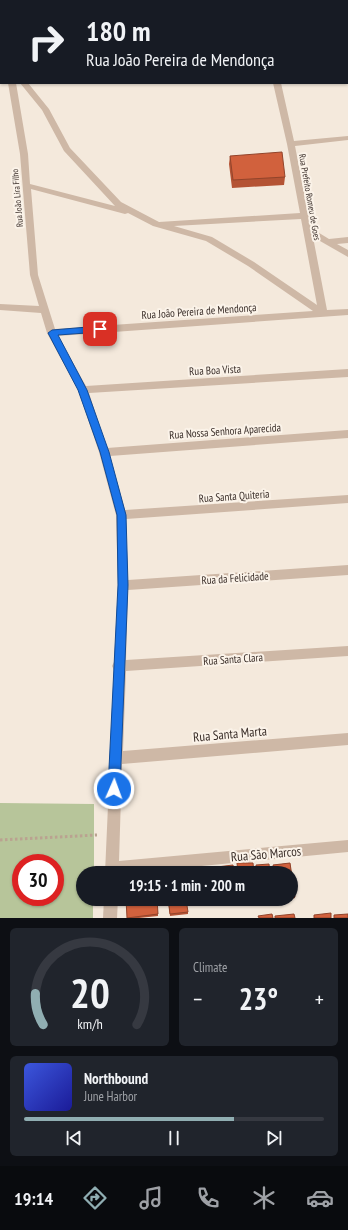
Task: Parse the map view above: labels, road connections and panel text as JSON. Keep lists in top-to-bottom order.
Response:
{
  "streets": {
    "street": [
      "Rua Prefeito Romeu de Goes",
      "Rua João Lira Filho",
      "Rua João Pereira de Mendonça",
      "Rua Boa Vista",
      "Rua Nossa Senhora Aparecida",
      "Rua Santa Quiteria",
      "Rua da Felicidade",
      "Rua Santa Clara",
      "Rua Santa Marta",
      "Rua São Marcos"
    ]
  },
  "crossings": [
    ["Rua Prefeito Romeu de Goes", "Rua João Pereira de Mendonça"],
    ["Rua João Lira Filho", "Rua João Pereira de Mendonça"],
    ["Rua João Lira Filho", "Rua Boa Vista"],
    ["Rua João Lira Filho", "Rua Nossa Senhora Aparecida"],
    ["Rua João Lira Filho", "Rua Santa Quiteria"],
    ["Rua João Lira Filho", "Rua da Felicidade"],
    ["Rua João Lira Filho", "Rua Santa Clara"],
    ["Rua João Lira Filho", "Rua Santa Marta"]
  ],
  "page": {
    "turn": ["180 m", "Rua João Pereira de Mendonça"],
    "limit": "30",
    "trip": "19:15 · 1 min · 200 m",
    "tile": "Climate",
    "heat": ["−", "23°", "+"],
    "song": ["Northbound", "June Harbor"],
    "tabs": "19:14",
    "gauge": ["20", "km/h"]
  }
}
